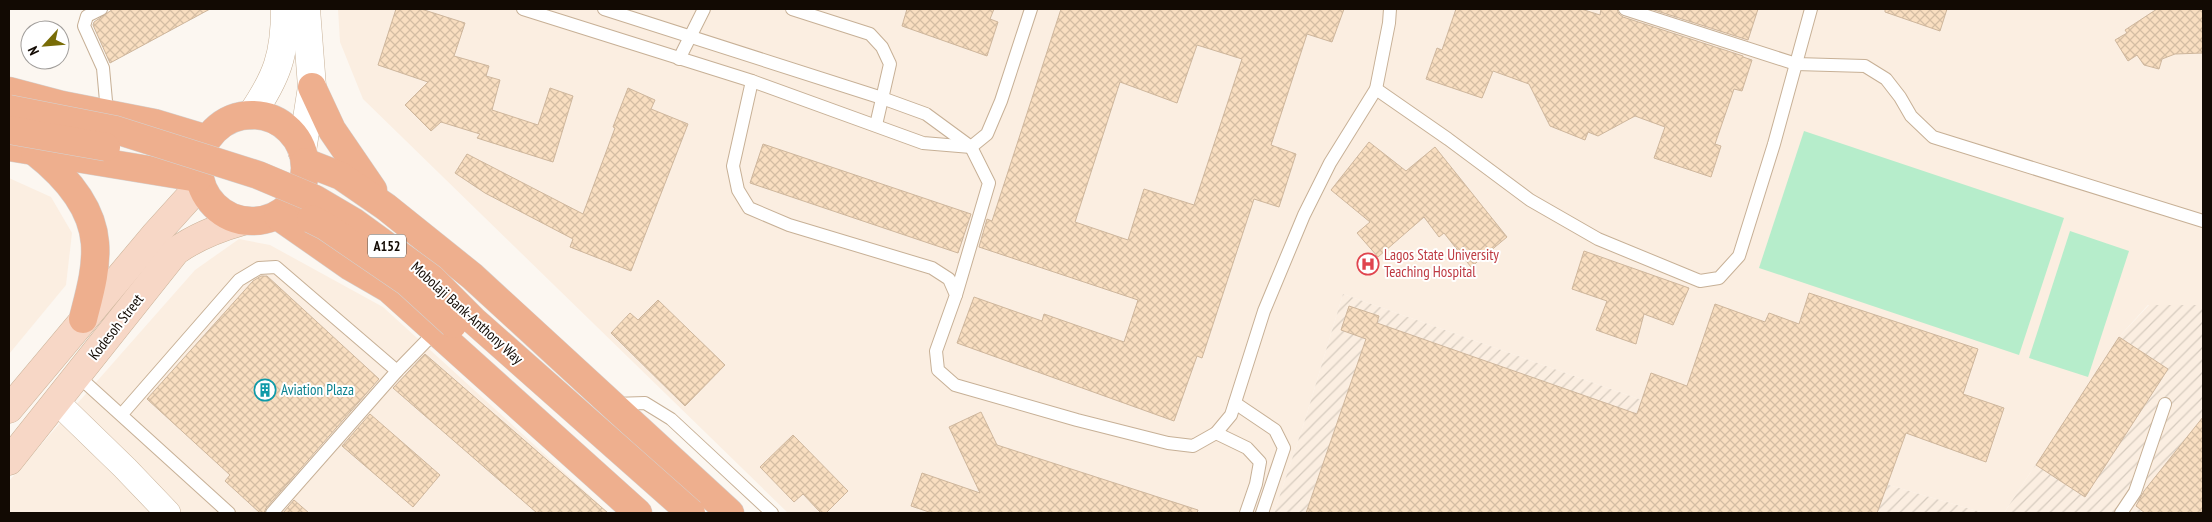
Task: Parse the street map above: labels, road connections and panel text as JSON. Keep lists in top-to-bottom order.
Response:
{
  "streets": {
    "main road": ["A152", "Mobolaji Bank-Anthony Way", "Kodesoh Street"]
  },
  "places": {
    "hospital": ["Lagos State University Teaching Hospital"],
    "building": ["Aviation Plaza"]
  },
  "north": "bottom left"
}
